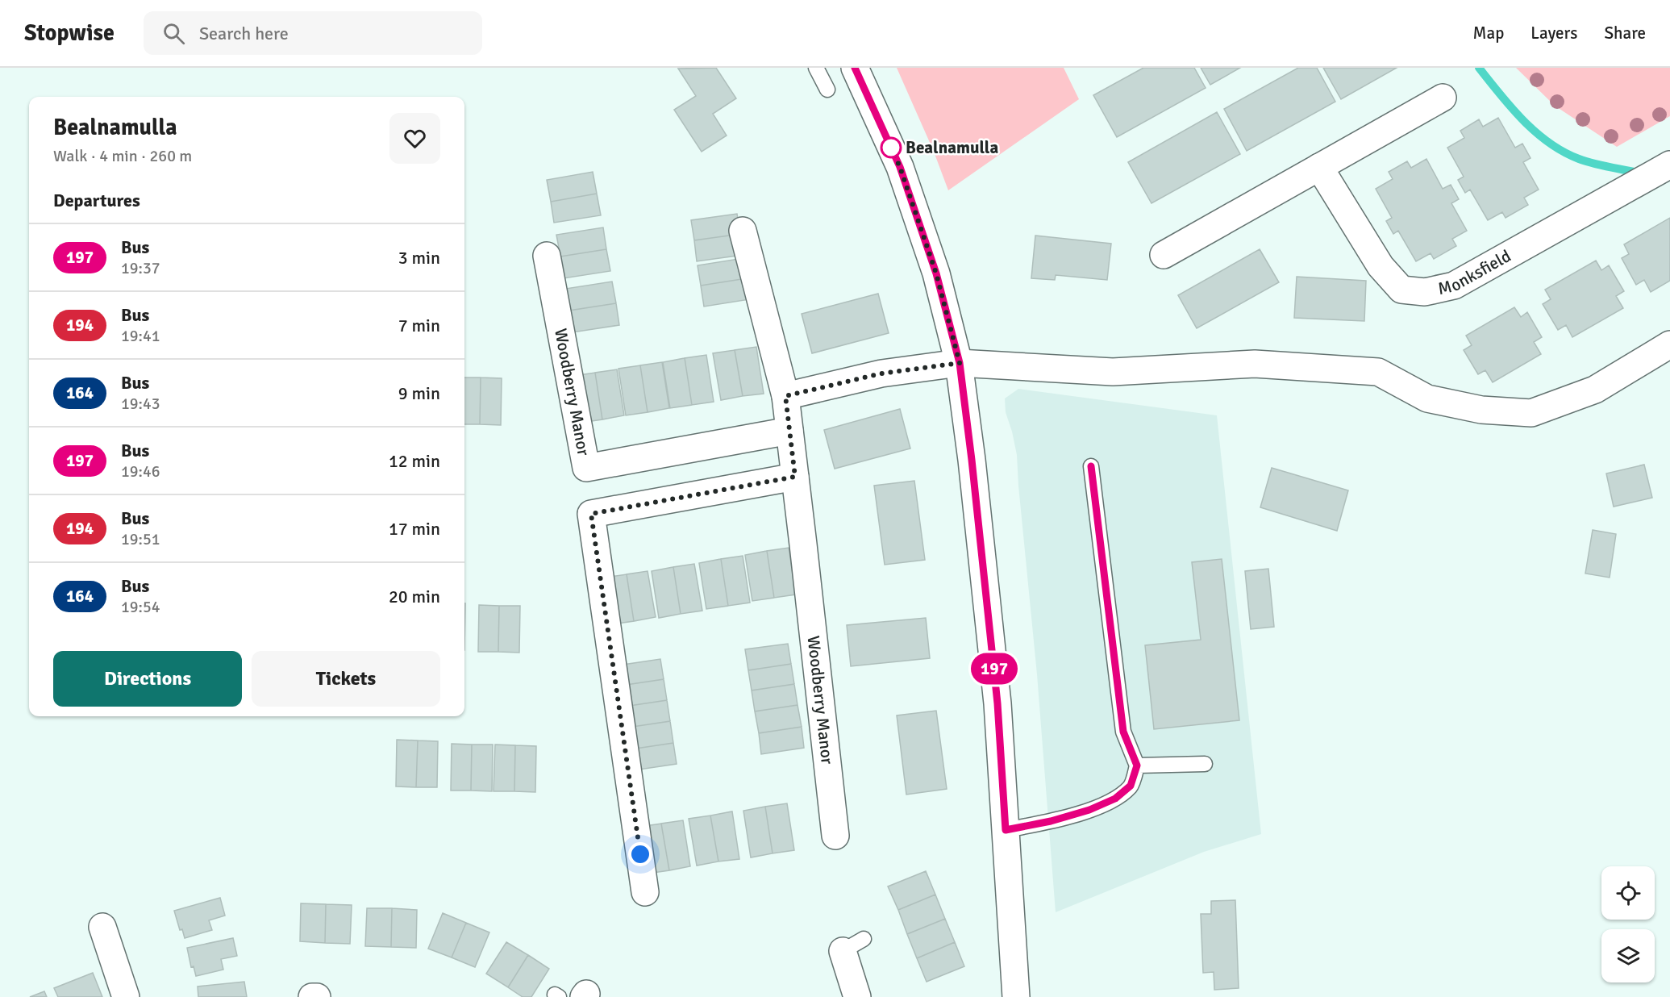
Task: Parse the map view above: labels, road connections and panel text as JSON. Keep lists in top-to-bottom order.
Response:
{
  "streets": {
    "street": ["Monksfield", "Woodberry Manor"]
  },
  "places": ["Bealnamulla"],
  "lines": ["bus line 197"],
  "page": {
    "header": "Stopwise",
    "search": "Search here",
    "nav": ["Map", "Layers", "Share"],
    "on_map": "197",
    "heading": [
      ["Bealnamulla", "Walk · 4 min · 260 m"],
      "Departures"
    ],
    "list": [
      {
        "mark": "197",
        "name": "Bus",
        "note": "19:37",
        "value": "3 min"
      },
      {
        "mark": "194",
        "name": "Bus",
        "note": "19:41",
        "value": "7 min"
      },
      {
        "mark": "164",
        "name": "Bus",
        "note": "19:43",
        "value": "9 min"
      },
      {
        "mark": "197",
        "name": "Bus",
        "note": "19:46",
        "value": "12 min"
      },
      {
        "mark": "194",
        "name": "Bus",
        "note": "19:51",
        "value": "17 min"
      },
      {
        "mark": "164",
        "name": "Bus",
        "note": "19:54",
        "value": "20 min"
      }
    ],
    "buttons": ["Directions", "Tickets"]
  }
}
